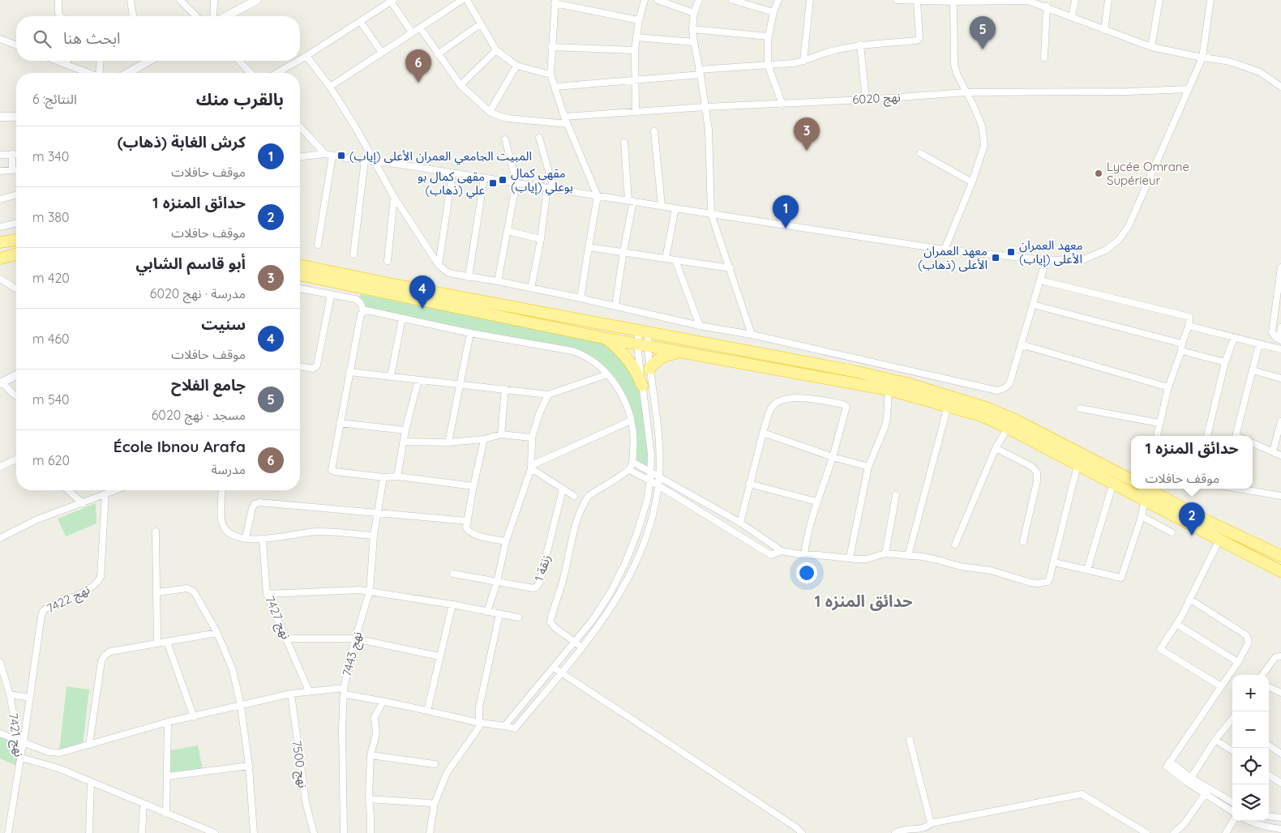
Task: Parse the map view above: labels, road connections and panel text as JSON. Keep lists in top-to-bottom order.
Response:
{
  "streets": {
    "street": [
      "نهج 6020",
      "زنقة 1",
      "نهج 7422",
      "نهج 7427",
      "نهج 7443",
      "نهج 7421",
      "نهج 7500"
    ]
  },
  "crossings": [
    ["نهج 7422", "نهج 7421"]
  ],
  "districts": ["حدائق المنزه 1"],
  "places": {
    "transit": [
      "المبيت الجامعي العمران الأعلى (إياب)",
      "مقهى كمال بوعلي (إياب)",
      "مقهى كمال بو علي (ذهاب)",
      "معهد العمران الأعلى (إياب)",
      "معهد العمران الأعلى (ذهاب)"
    ],
    "other": ["Lycée Omrane Supérieur"]
  },
  "page": {
    "pins": [
      "5",
      "6",
      "3",
      "1",
      "4",
      "2"
    ],
    "search": "ابحث هنا",
    "heading": ["بالقرب منك", "النتائج: 6"],
    "list": [
      {
        "mark": "1",
        "name": "كرش الغابة (ذهاب)",
        "note": "موقف حافلات",
        "value": "340 m"
      },
      {
        "mark": "2",
        "name": "حدائق المنزه 1",
        "note": "موقف حافلات",
        "value": "380 m"
      },
      {
        "mark": "3",
        "name": "أبو قاسم الشابي",
        "note": "مدرسة · نهج 6020",
        "value": "420 m"
      },
      {
        "mark": "4",
        "name": "سنيت",
        "note": "موقف حافلات",
        "value": "460 m"
      },
      {
        "mark": "5",
        "name": "جامع الفلاح",
        "note": "مسجد · نهج 6020",
        "value": "540 m"
      },
      {
        "mark": "6",
        "name": "École Ibnou Arafa",
        "note": "مدرسة",
        "value": "620 m"
      }
    ],
    "popup": ["حدائق المنزه 1", "موقف حافلات"],
    "map_buttons": ["+", "−"]
  }
}
